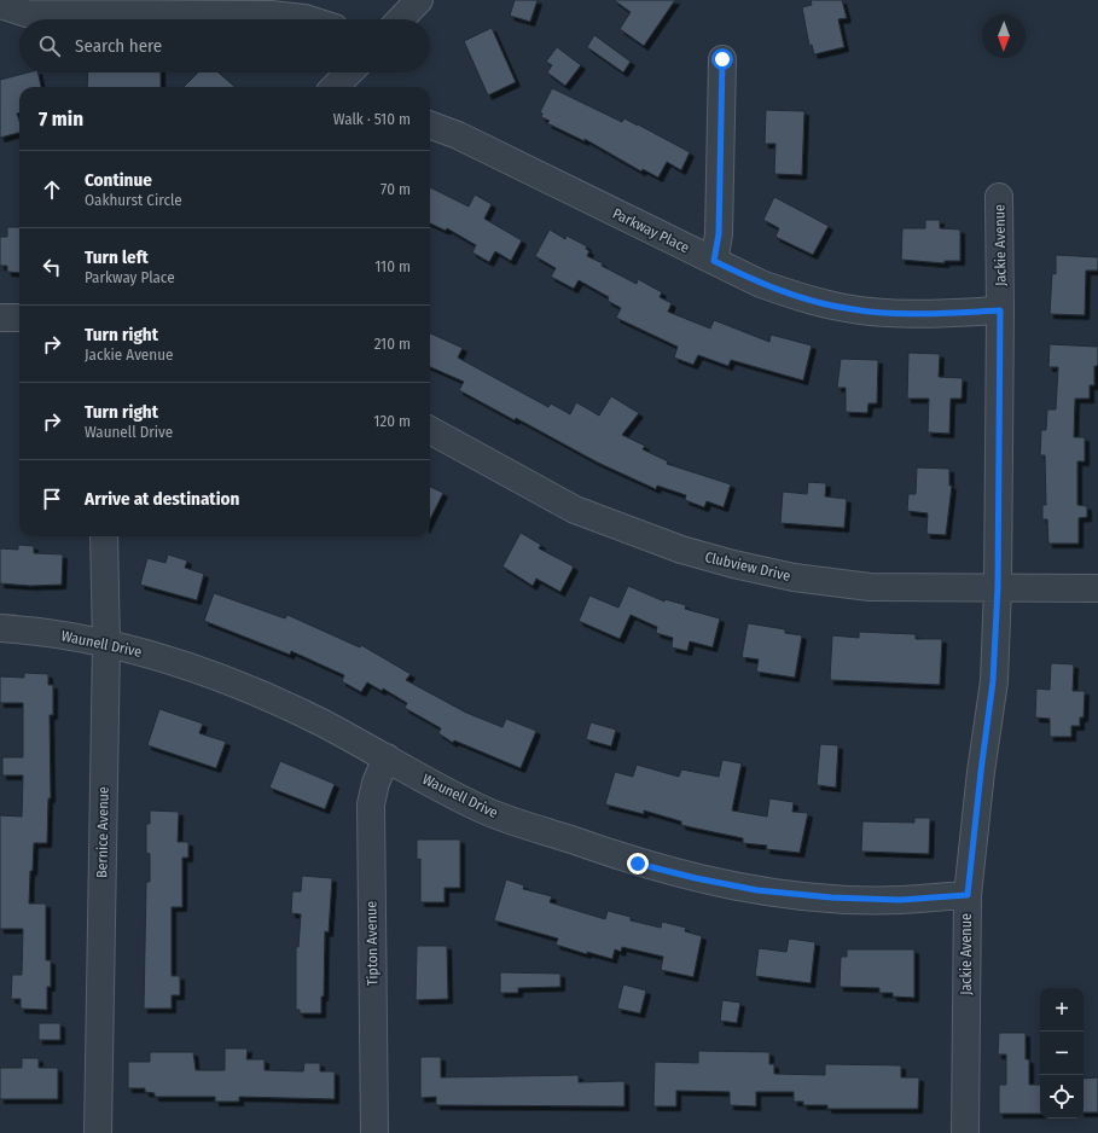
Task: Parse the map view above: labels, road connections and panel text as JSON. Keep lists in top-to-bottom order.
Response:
{
  "streets": {
    "street": [
      "Parkway Place",
      "Jackie Avenue",
      "Clubview Drive",
      "Waunell Drive",
      "Bernice Avenue",
      "Tipton Avenue"
    ]
  },
  "crossings": [
    ["Parkway Place", "Jackie Avenue"],
    ["Jackie Avenue", "Clubview Drive"],
    ["Jackie Avenue", "Waunell Drive"],
    ["Waunell Drive", "Bernice Avenue"],
    ["Waunell Drive", "Tipton Avenue"]
  ],
  "north": "bottom",
  "page": {
    "search": "Search here",
    "heading": ["7 min", "Walk · 510 m"],
    "list": [
      ["Continue", "Oakhurst Circle", "70 m"],
      ["Turn left", "Parkway Place", "110 m"],
      ["Turn right", "Jackie Avenue", "210 m"],
      ["Turn right", "Waunell Drive", "120 m"],
      "Arrive at destination"
    ],
    "map_buttons": ["+", "−"]
  }
}
